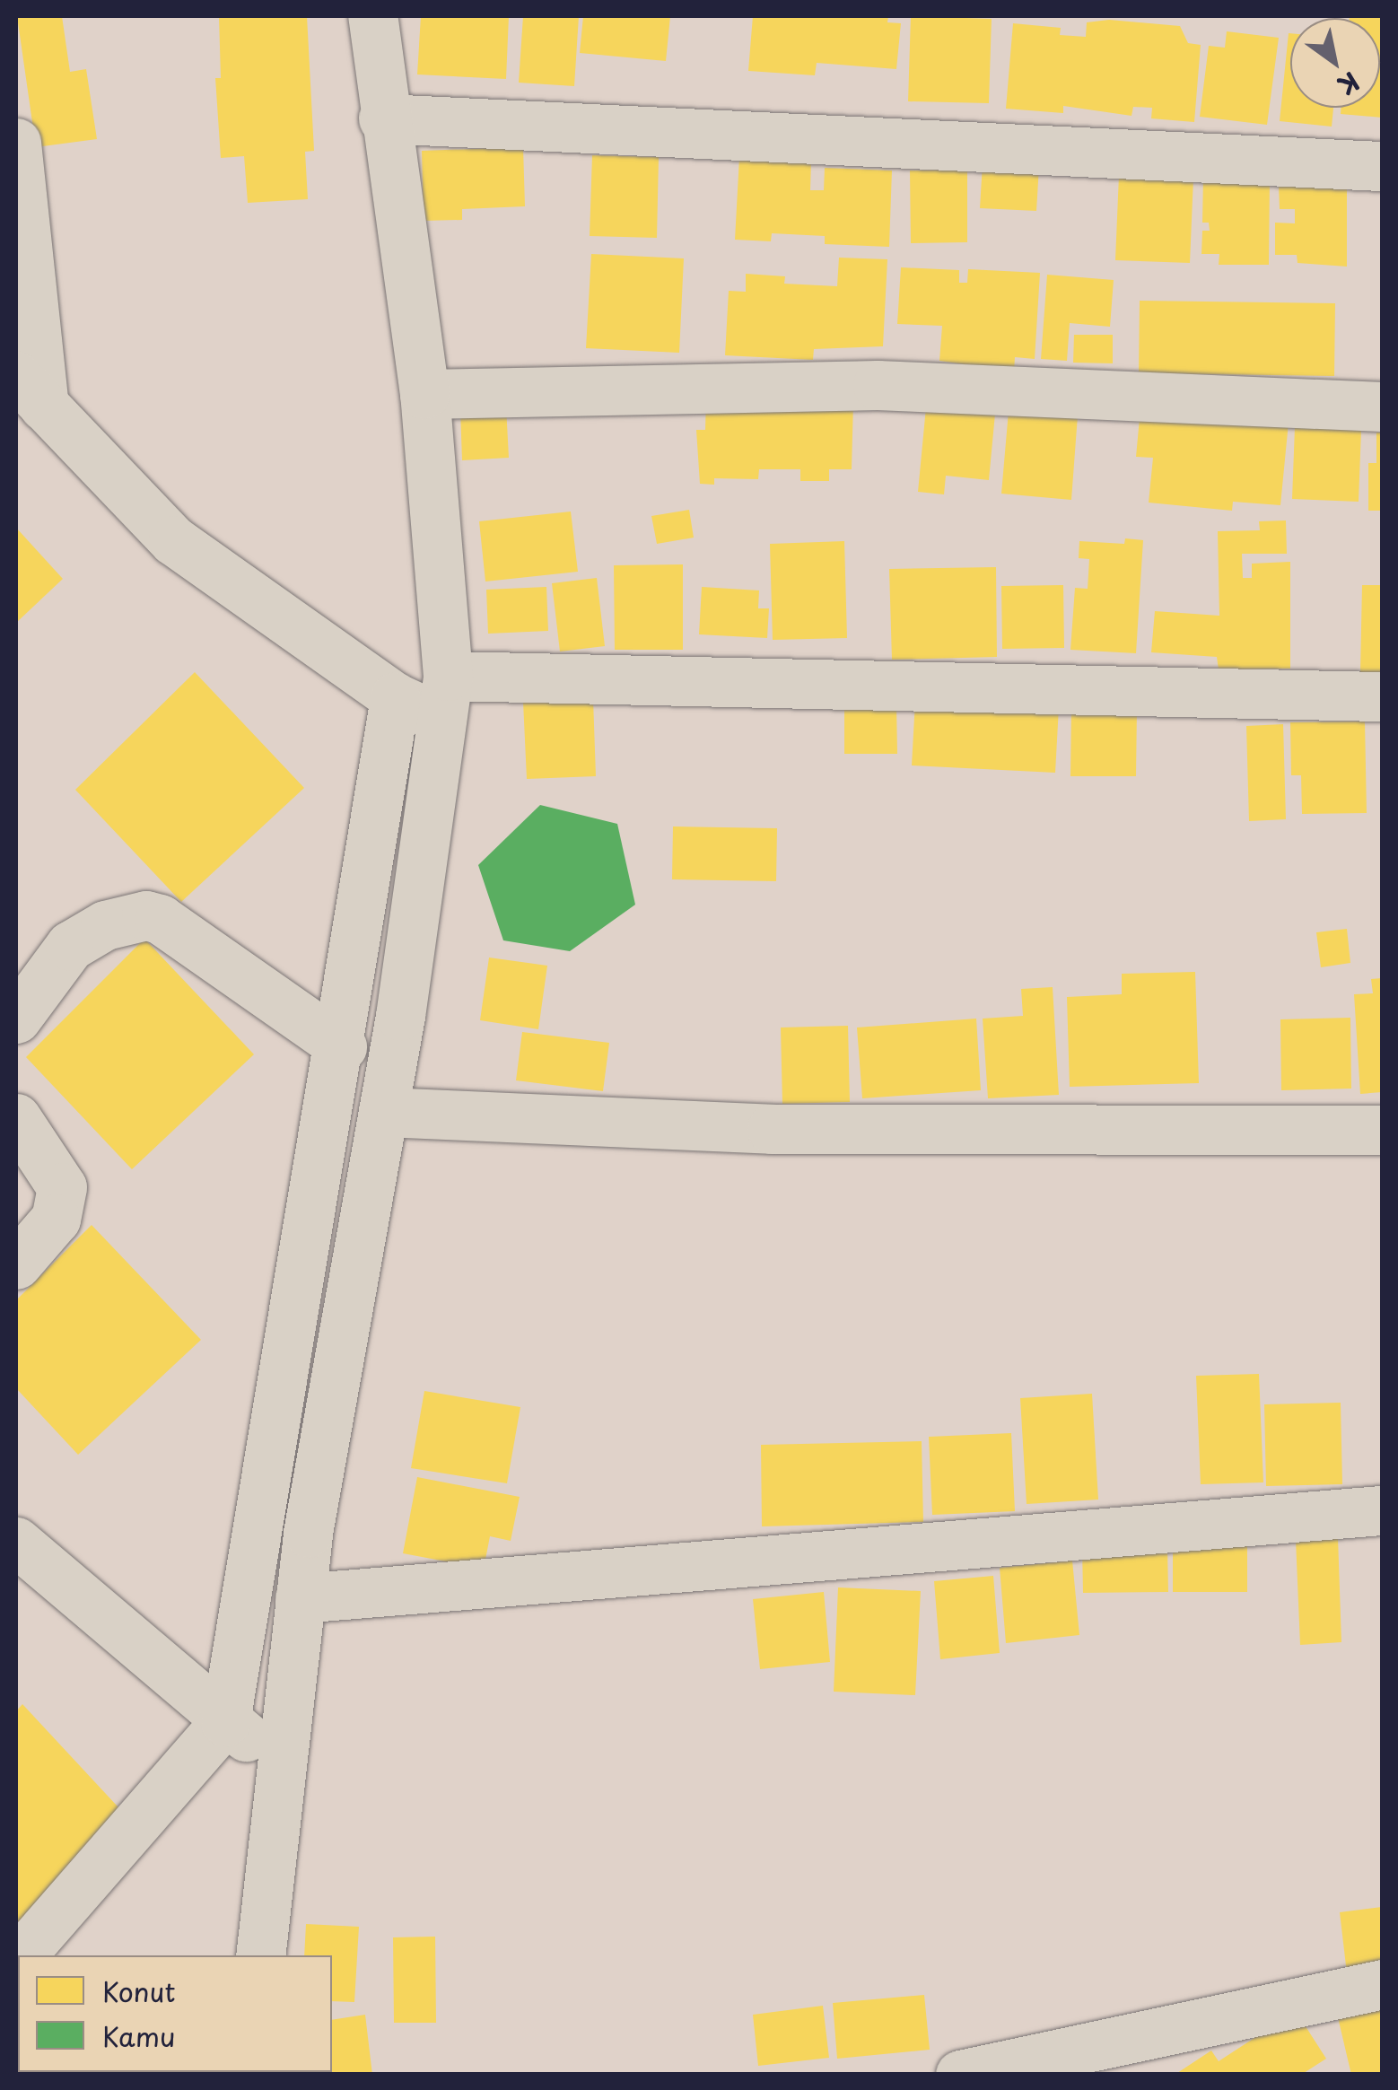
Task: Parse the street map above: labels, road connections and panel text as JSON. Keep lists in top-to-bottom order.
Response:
{
  "legend": ["Konut", "Kamu"],
  "north": "bottom right"
}
